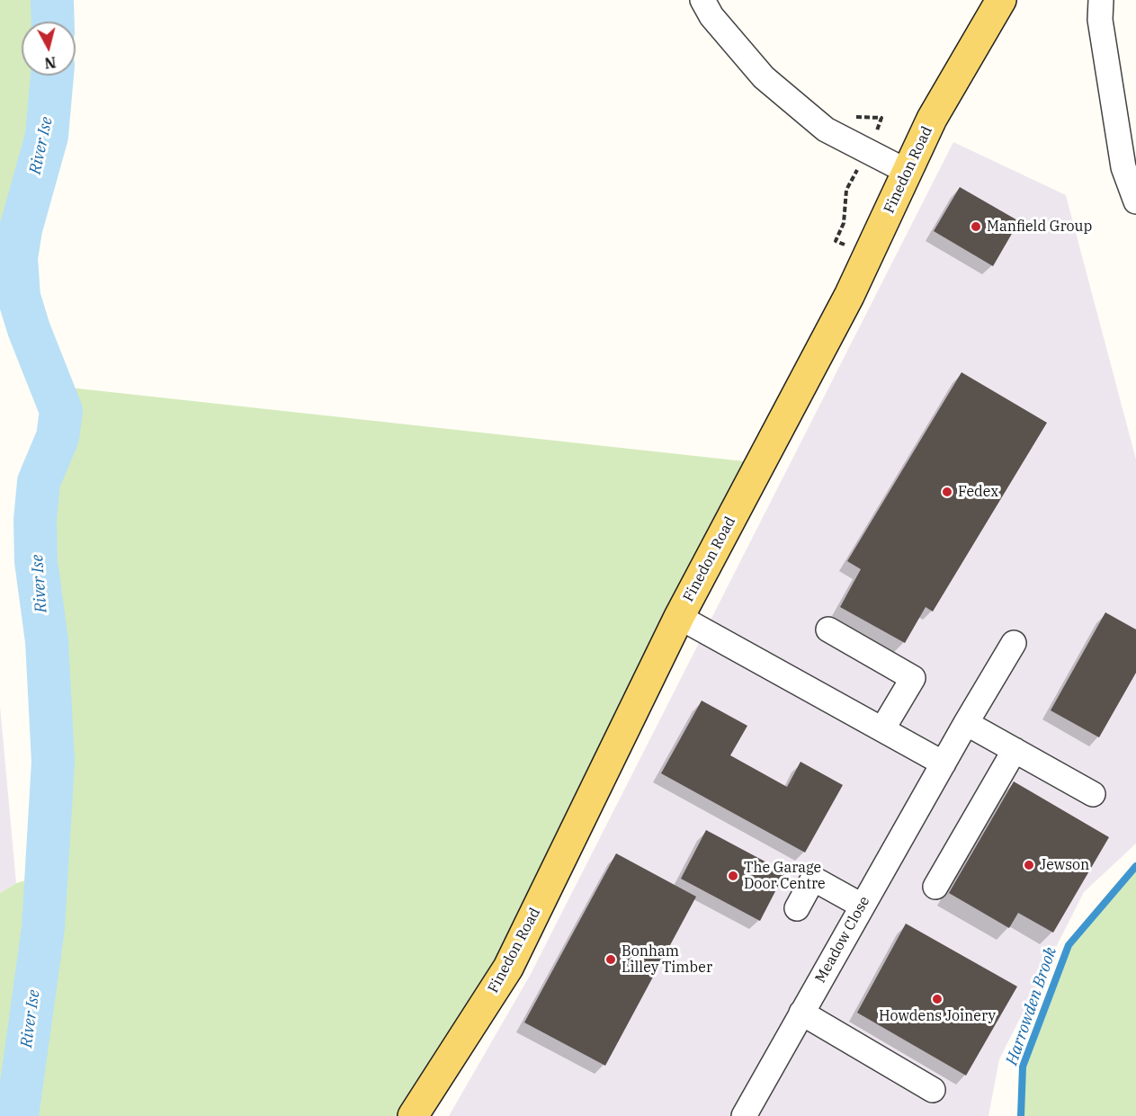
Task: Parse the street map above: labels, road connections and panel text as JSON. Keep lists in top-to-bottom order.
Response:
{
  "streets": {
    "main road": ["Finedon Road"],
    "street": ["Meadow Close"]
  },
  "water": ["River Ise", "Harrowden Brook"],
  "places": [
    "Manfield Group",
    "Fedex",
    "Jewson",
    "The Garage Door Centre",
    "Bonham Lilley Timber",
    "Howdens Joinery"
  ],
  "north": "bottom"
}
